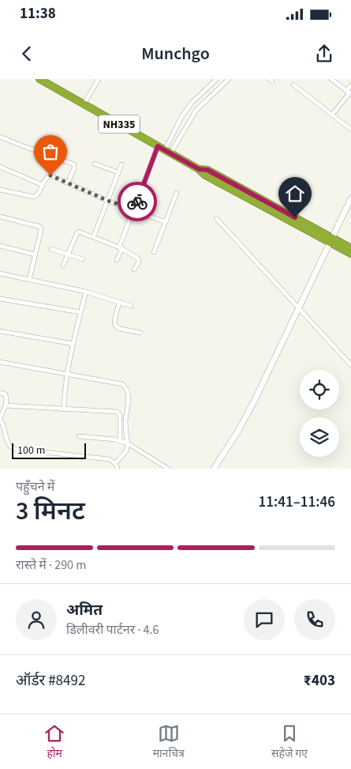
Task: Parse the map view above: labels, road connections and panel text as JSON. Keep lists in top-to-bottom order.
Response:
{
  "streets": {
    "highway": ["NH335"]
  },
  "scale_bar": "100 m",
  "page": {
    "status": "11:38",
    "header": "Munchgo",
    "scale": "100 m",
    "heading": ["3 मिनट", "पहुँचने में", "11:41–11:46"],
    "panel": [
      "अमित",
      "डिलीवरी पार्टनर · 4.6",
      "ऑर्डर #8492",
      "₹403"
    ],
    "bar": "रास्ते में · 290 m",
    "tabs": ["होम", "मानचित्र", "सहेजे गए"]
  }
}
